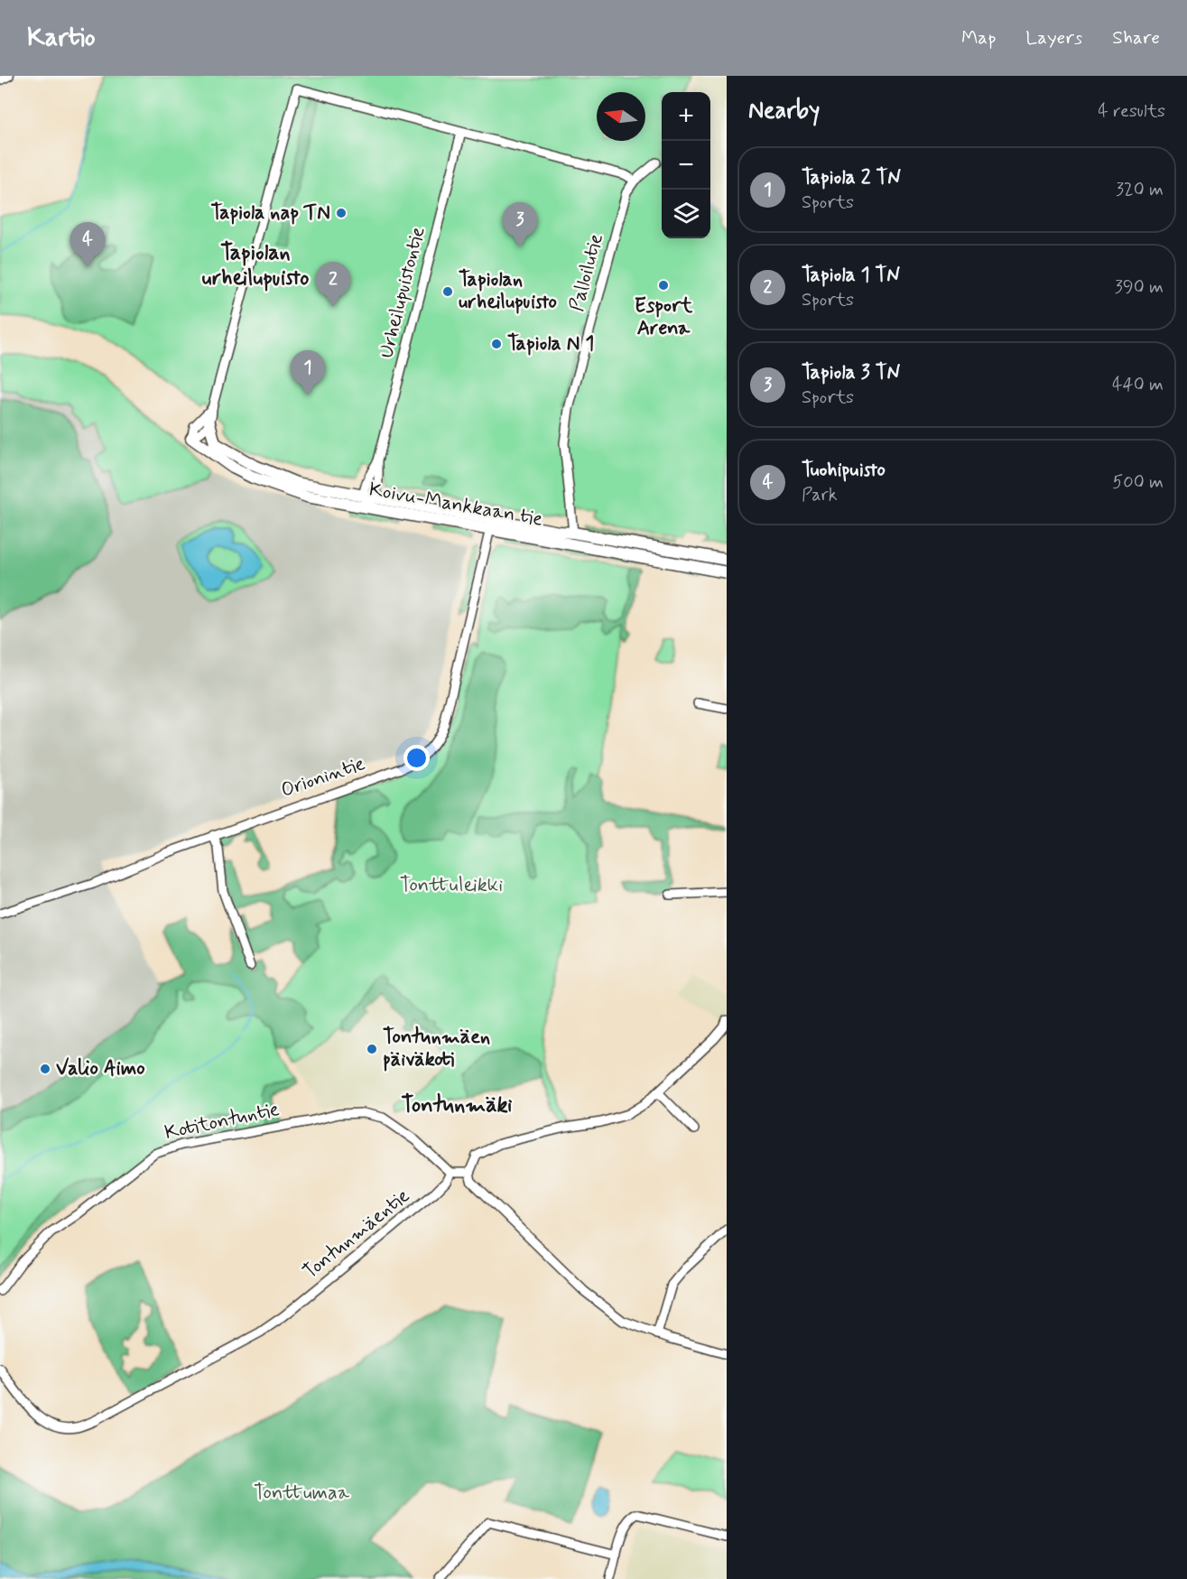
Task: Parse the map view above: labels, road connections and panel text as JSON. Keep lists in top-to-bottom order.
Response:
{
  "streets": {
    "main road": ["Koivu-Mankkaan tie"],
    "street": [
      "Palloilutie",
      "Urheilupuistontie",
      "Orionintie",
      "Kotitontuntie",
      "Tontunmäentie"
    ]
  },
  "crossings": [
    ["Palloilutie", "Koivu-Mankkaan tie"],
    ["Urheilupuistontie", "Koivu-Mankkaan tie"],
    ["Koivu-Mankkaan tie", "Orionintie"],
    ["Kotitontuntie", "Tontunmäentie"]
  ],
  "districts": ["Tapiolan urheilupuisto", "Tontunmäki"],
  "parks": ["Tonttuleikki", "Tonttumaa"],
  "places": [
    "Tapiola nap TN",
    "Esport Arena",
    "Tapiolan urheilupuisto",
    "Tapiola N 1",
    "Tontunmäen päiväkoti",
    "Valio Aimo"
  ],
  "north": "left",
  "page": {
    "header": "Kartio",
    "nav": ["Map", "Layers", "Share"],
    "heading": ["Nearby", "4 results"],
    "map_buttons": ["+", "−"],
    "list": [
      {
        "mark": "1",
        "name": "Tapiola 2 TN",
        "note": "Sports",
        "value": "320 m"
      },
      {
        "mark": "2",
        "name": "Tapiola 1 TN",
        "note": "Sports",
        "value": "390 m"
      },
      {
        "mark": "3",
        "name": "Tapiola 3 TN",
        "note": "Sports",
        "value": "440 m"
      },
      {
        "mark": "4",
        "name": "Tuohipuisto",
        "note": "Park",
        "value": "500 m"
      }
    ],
    "pins": [
      "3",
      "4",
      "2",
      "1"
    ]
  }
}
